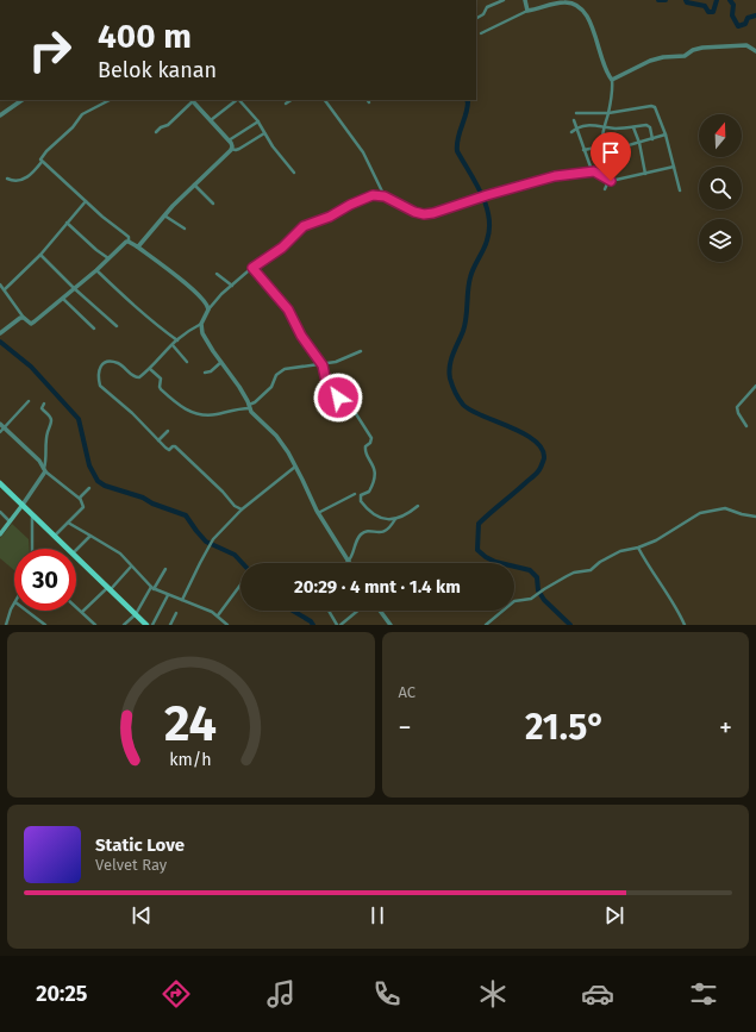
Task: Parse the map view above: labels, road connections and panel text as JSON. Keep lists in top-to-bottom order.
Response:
{
  "north": "top",
  "page": {
    "turn": ["400 m", "Belok kanan"],
    "limit": "30",
    "trip": "20:29 · 4 mnt · 1.4 km",
    "tile": "AC",
    "heat": ["−", "21.5°", "+"],
    "song": ["Static Love", "Velvet Ray"],
    "tabs": "20:25",
    "gauge": ["24", "km/h"]
  }
}
